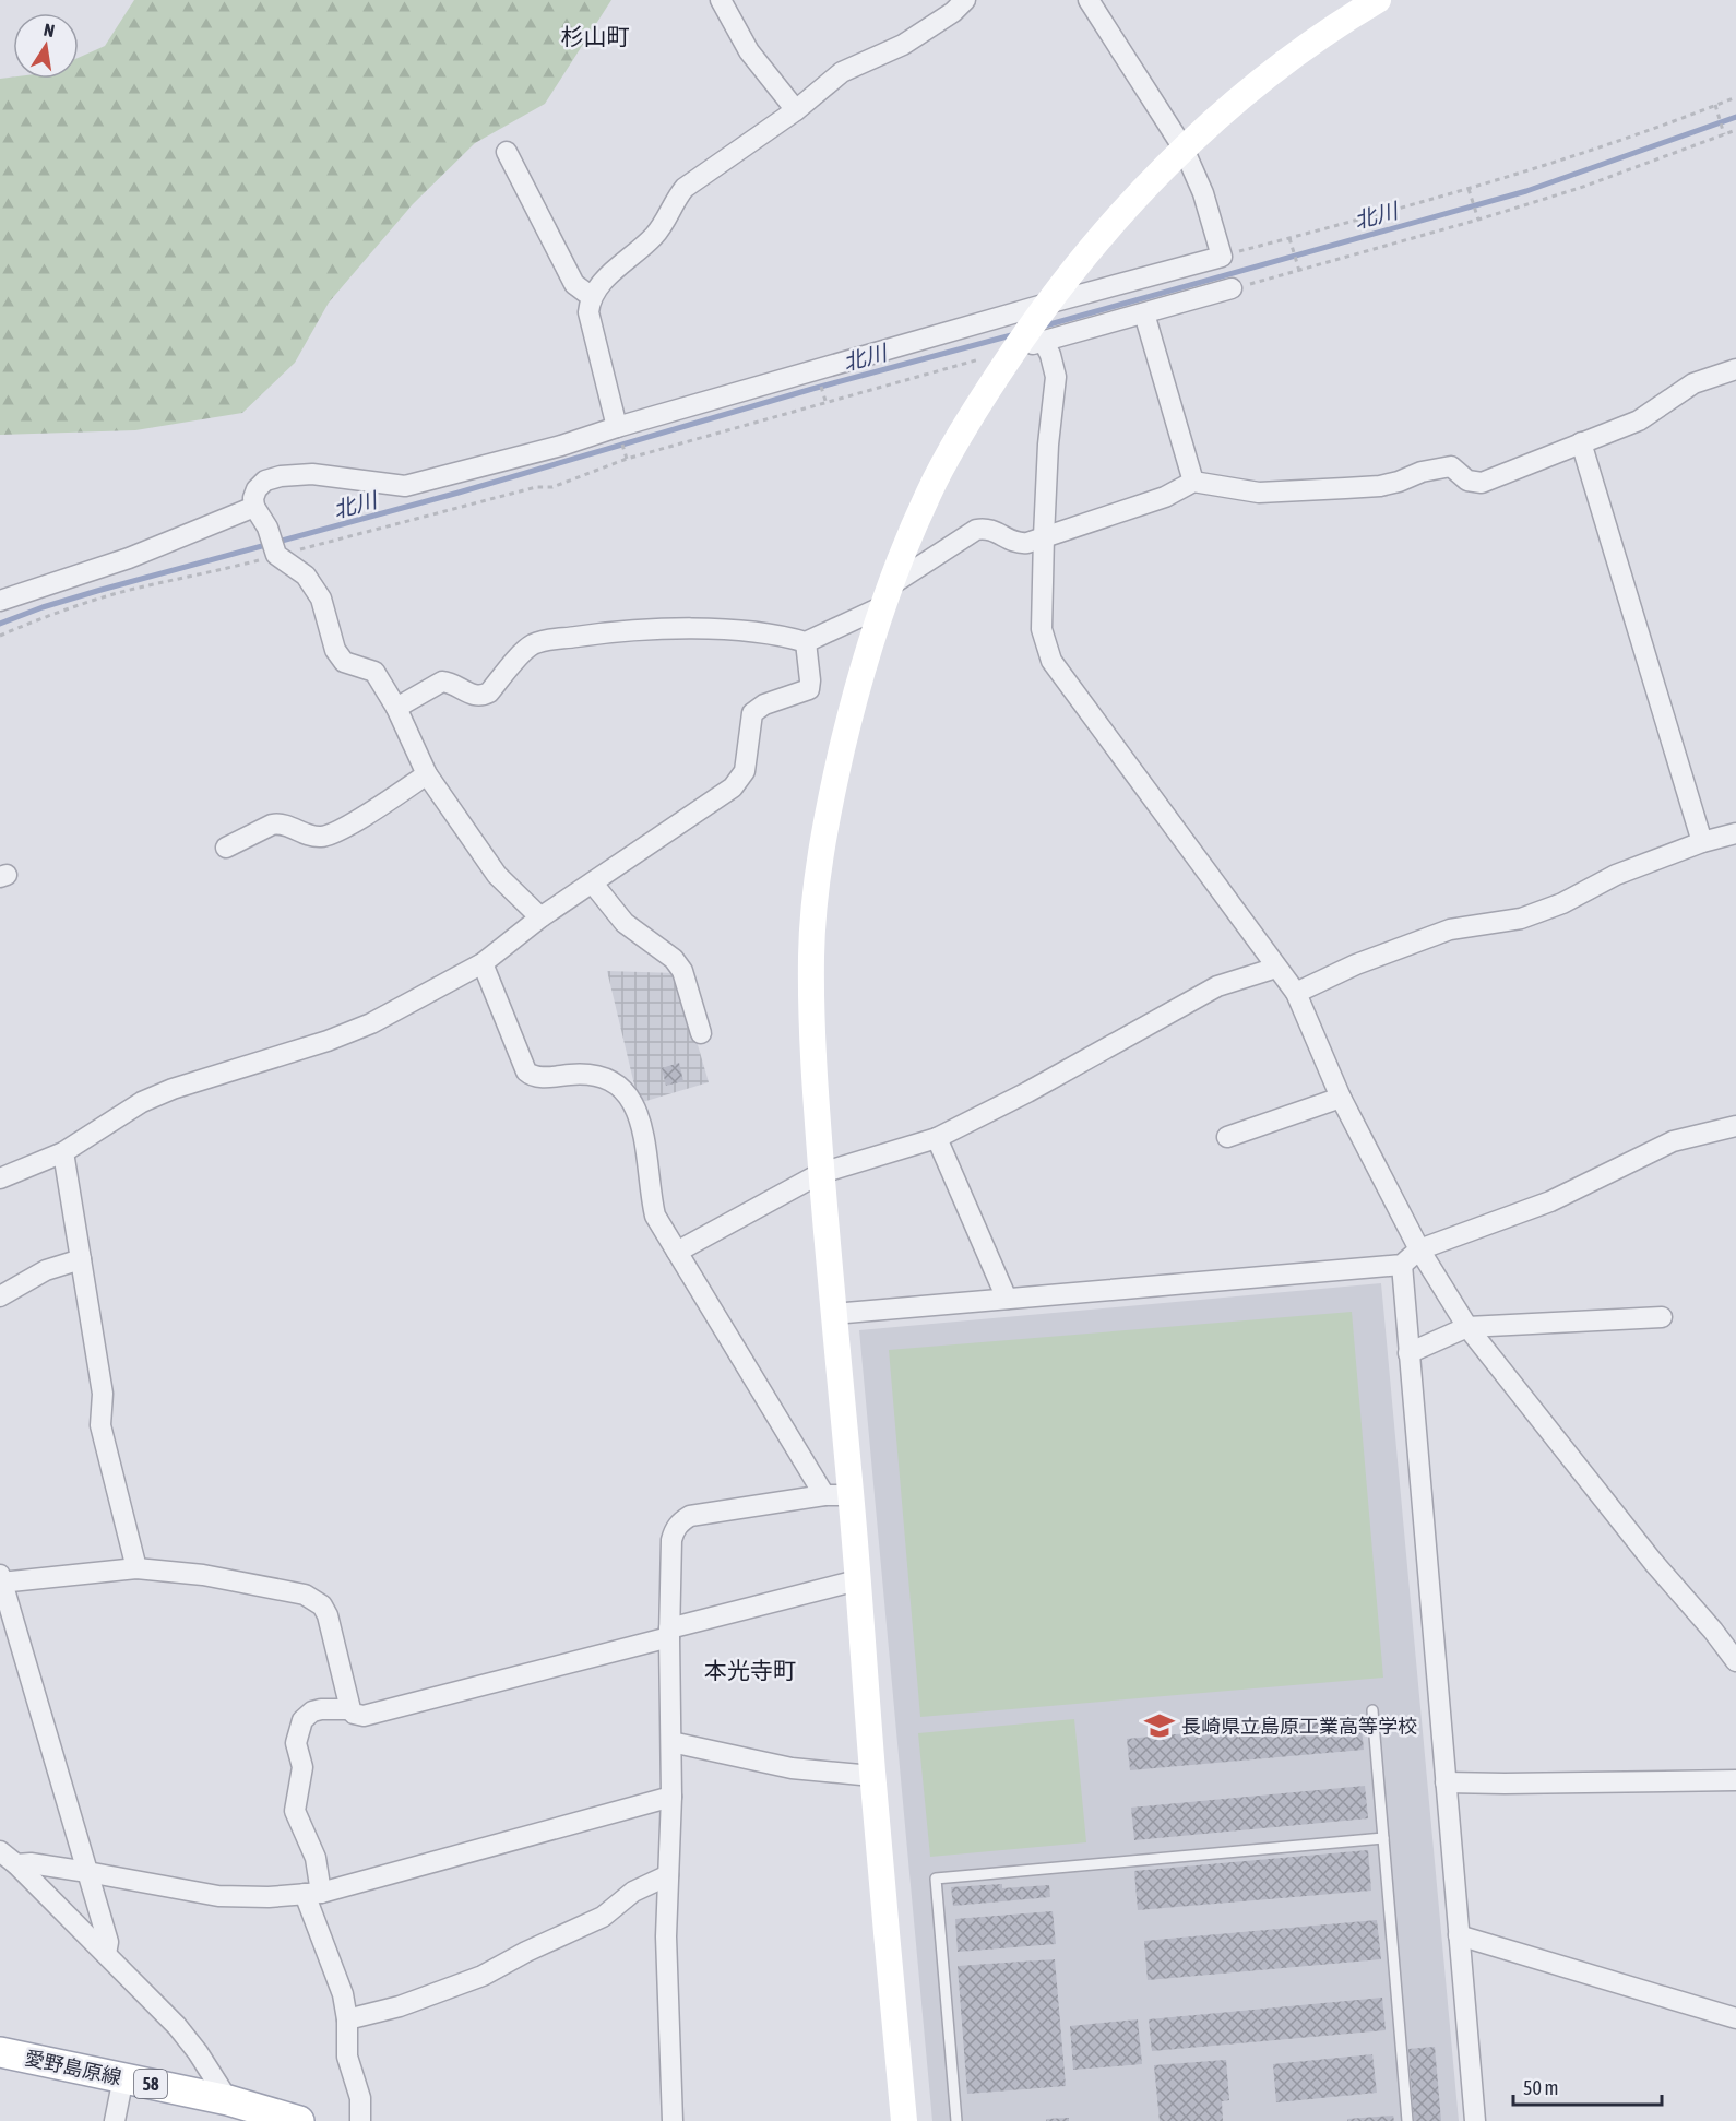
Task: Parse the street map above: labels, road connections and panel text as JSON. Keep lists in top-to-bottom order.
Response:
{
  "streets": {
    "main road": ["愛野島原線", "58"]
  },
  "districts": ["杉山町", "本光寺町"],
  "water": ["北川"],
  "places": {
    "school or university": ["長崎県立島原工業高等学校"]
  },
  "scale_bar": "50 m",
  "north": "top"
}
